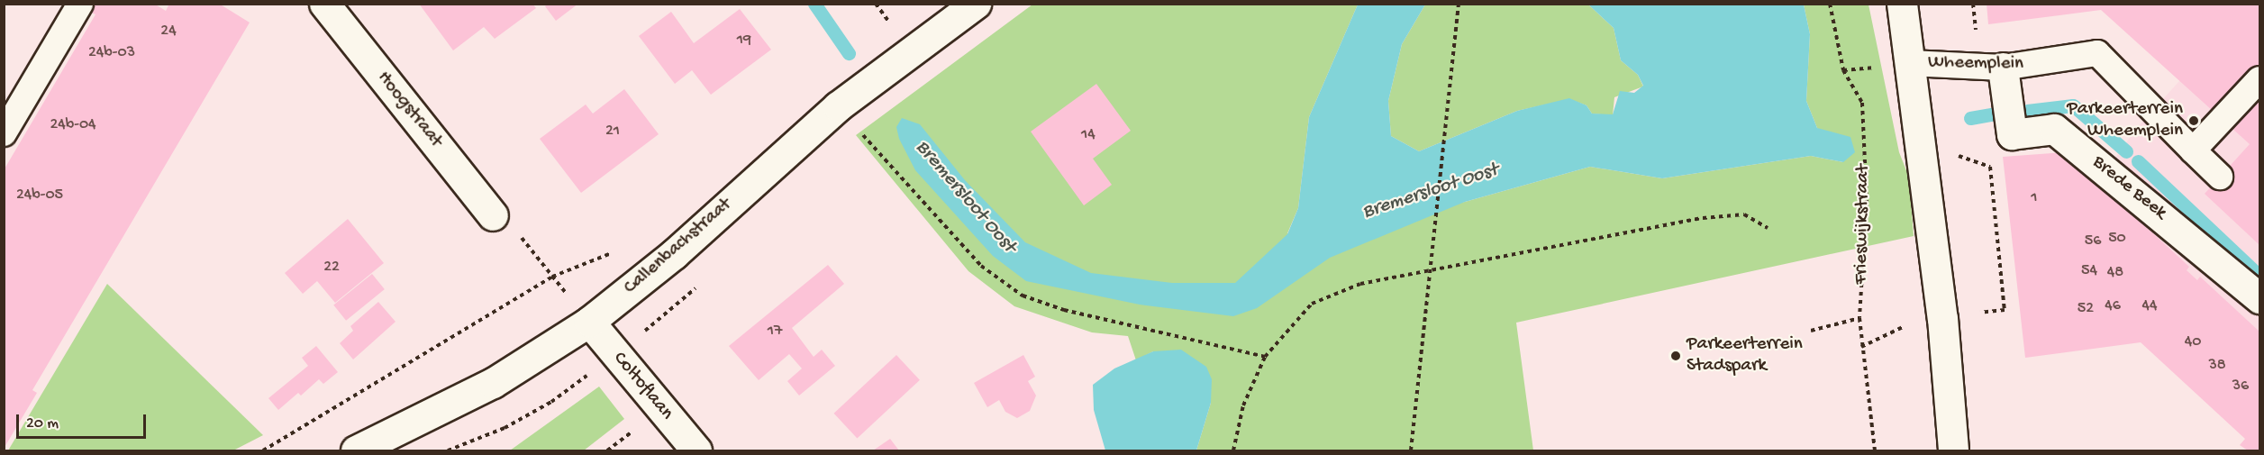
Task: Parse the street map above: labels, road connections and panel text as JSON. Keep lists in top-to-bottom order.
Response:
{
  "streets": {
    "street": [
      "Hoogstraat",
      "Brede Beek",
      "Callenbachstraat",
      "Coltoflaan"
    ],
    "lane": ["Wheemplein"],
    "path": ["Frieswijkstraat"]
  },
  "crossings": [
    ["Wheemplein", "Brede Beek"],
    ["Callenbachstraat", "Coltoflaan"]
  ],
  "water": ["Bremersloot Oost"],
  "places": ["Parkeerterrein Wheemplein", "Parkeerterrein Stadspark"],
  "house_numbers": [
    "24",
    "19",
    "24b-03",
    "24b-04",
    "21",
    "14",
    "24b-05",
    "1",
    "50",
    "56",
    "22",
    "54",
    "48",
    "46",
    "44",
    "52",
    "17",
    "40",
    "38",
    "36"
  ],
  "scale_bar": "20 m"
}
